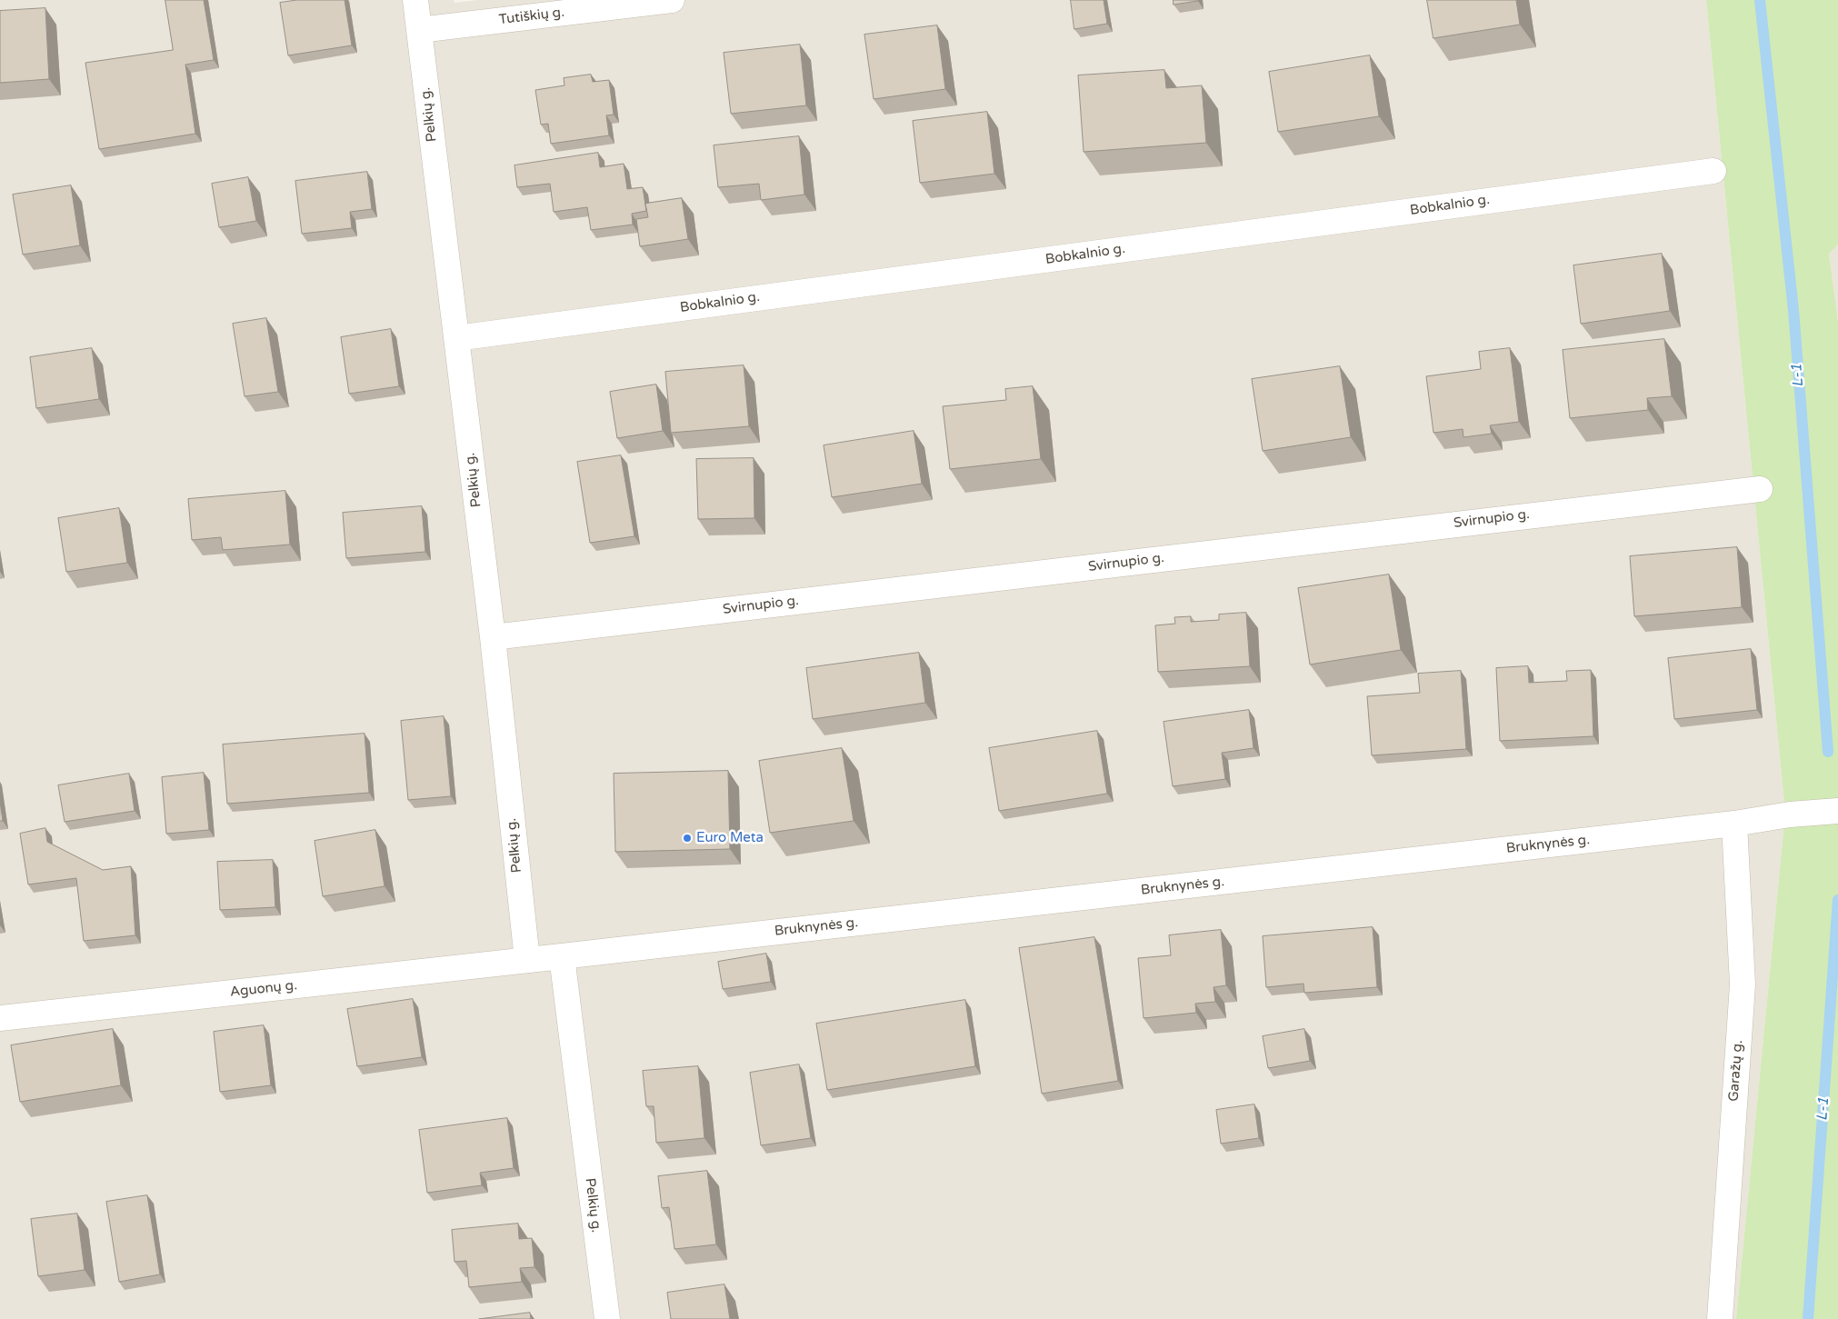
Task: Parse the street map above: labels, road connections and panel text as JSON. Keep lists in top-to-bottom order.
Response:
{
  "streets": {
    "street": [
      "Tutiškių g.",
      "Pelkių g.",
      "Bobkalnio g.",
      "Svirnupio g.",
      "Bruknynės g.",
      "Aguonų g.",
      "Garažų g."
    ]
  },
  "crossings": [
    ["Tutiškių g.", "Pelkių g."],
    ["Pelkių g.", "Bobkalnio g."],
    ["Pelkių g.", "Svirnupio g."],
    ["Pelkių g.", "Bruknynės g."],
    ["Pelkių g.", "Aguonų g."],
    ["Bruknynės g.", "Aguonų g."],
    ["Bruknynės g.", "Garažų g."]
  ],
  "water": ["L-1"],
  "places": ["Euro Meta"]
}
